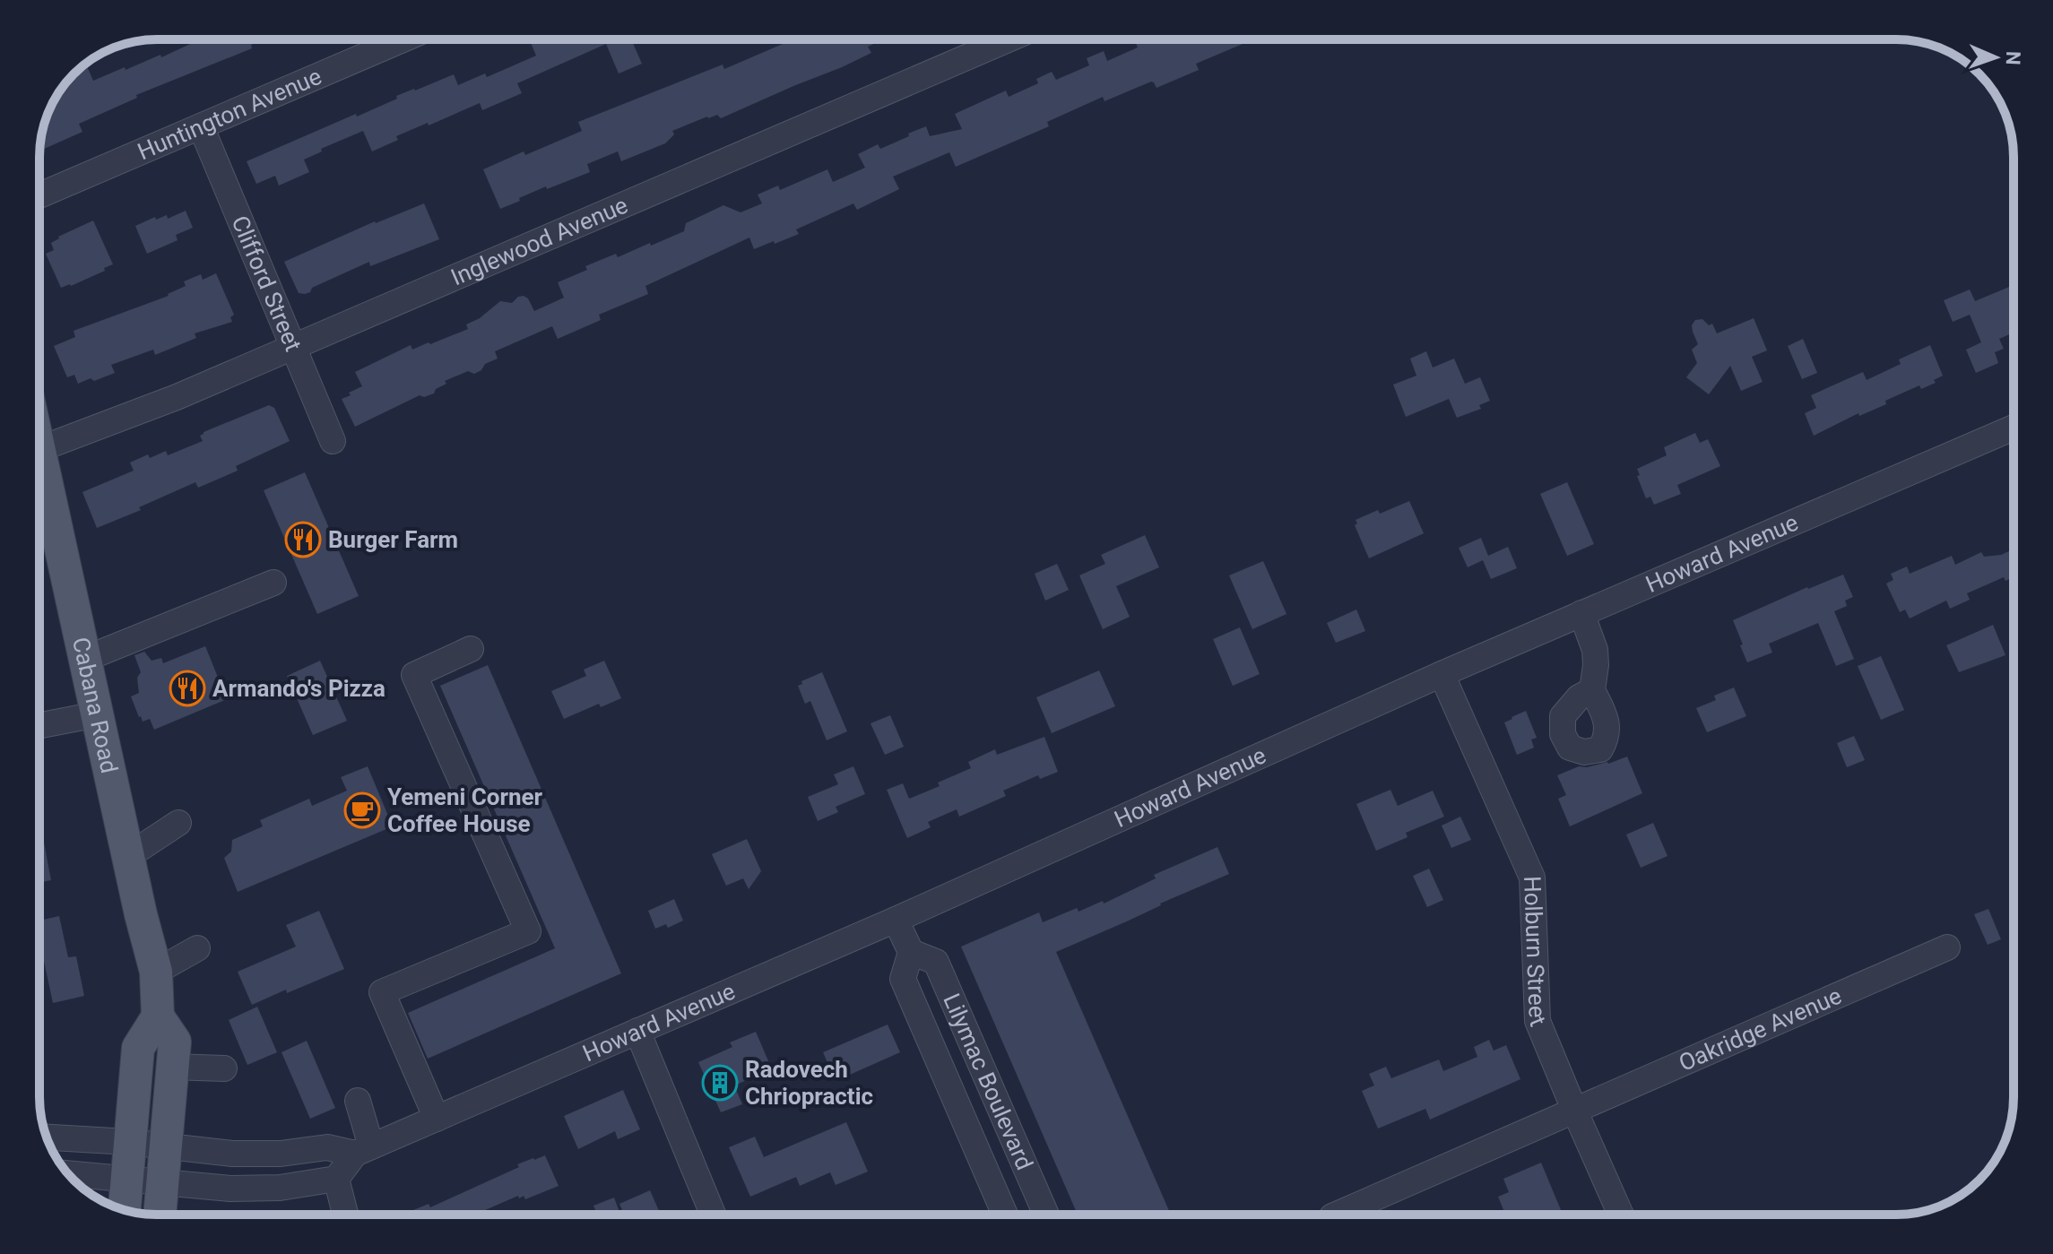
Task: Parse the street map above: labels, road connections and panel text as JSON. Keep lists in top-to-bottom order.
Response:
{
  "streets": {
    "main road": ["Cabana Road"],
    "street": [
      "Huntington Avenue",
      "Inglewood Avenue",
      "Clifford Street",
      "Howard Avenue",
      "Holburn Street",
      "Oakridge Avenue",
      "Lilymac Boulevard"
    ]
  },
  "crossings": [
    ["Huntington Avenue", "Clifford Street"],
    ["Inglewood Avenue", "Clifford Street"],
    ["Inglewood Avenue", "Cabana Road"],
    ["Howard Avenue", "Holburn Street"],
    ["Holburn Street", "Oakridge Avenue"]
  ],
  "places": {
    "restaurant": ["Burger Farm", "Armando's Pizza"],
    "cafe": ["Yemeni Corner Coffee House"],
    "building": ["Radovech Chriopractic"]
  },
  "north": "right"
}
